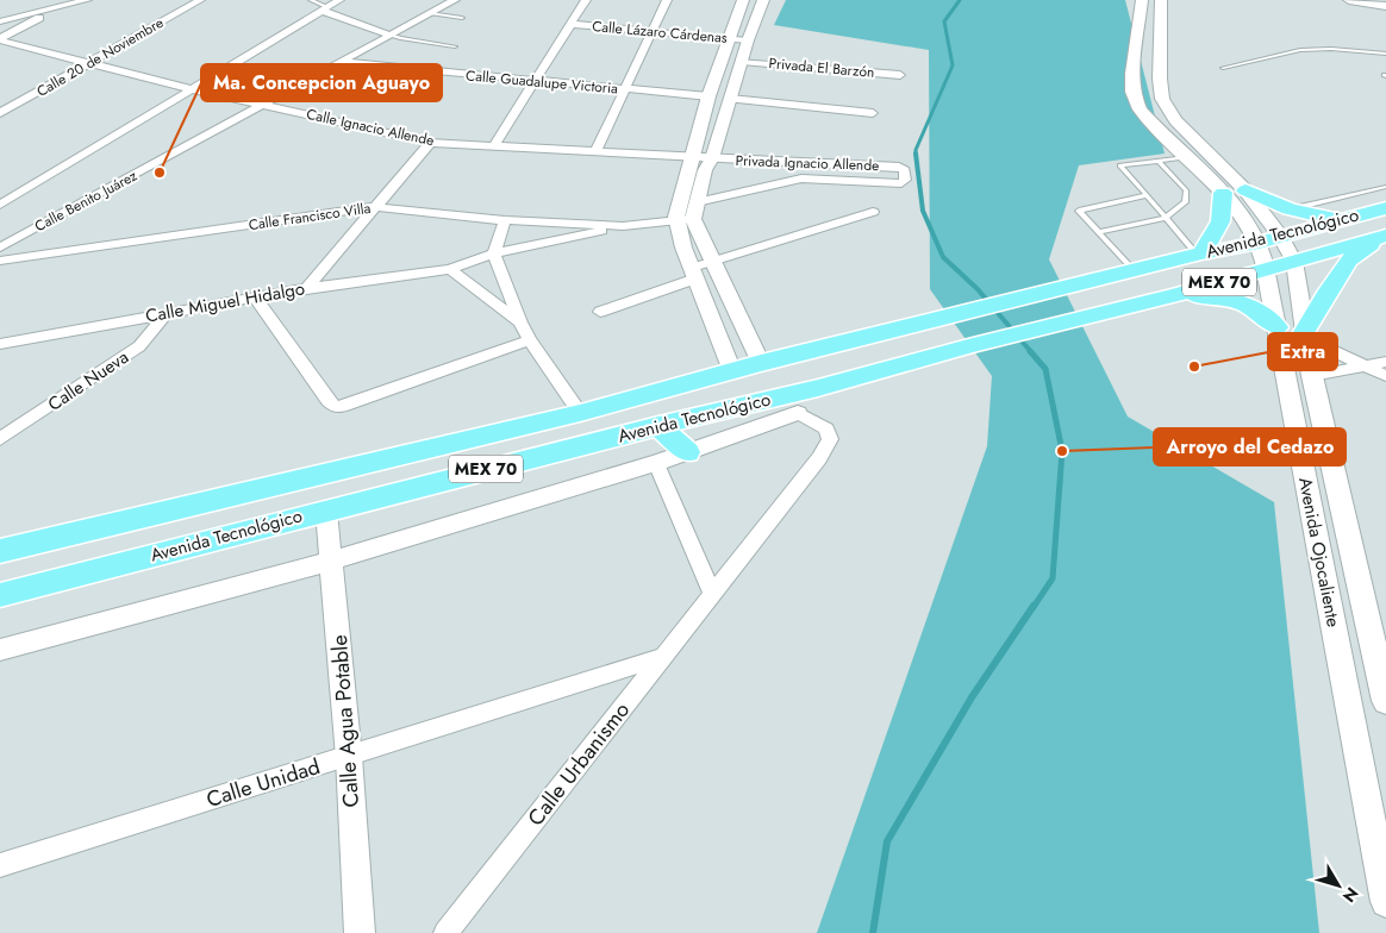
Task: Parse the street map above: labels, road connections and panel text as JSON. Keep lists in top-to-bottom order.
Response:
{
  "streets": {
    "main road": ["Avenida Tecnológico", "MEX 70", "Avenida Ojocaliente"],
    "street": [
      "Calle Lázaro Cárdenas",
      "Calle 20 de Noviembre",
      "Privada El Barzón",
      "Calle Guadalupe Victoria",
      "Calle Ignacio Allende",
      "Privada Ignacio Allende",
      "Calle Benito Juárez",
      "Calle Francisco Villa",
      "Calle Miguel Hidalgo",
      "Calle Nueva",
      "Calle Agua Potable",
      "Calle Urbanismo",
      "Calle Unidad"
    ]
  },
  "crossings": [
    ["Calle 20 de Noviembre", "Calle Ignacio Allende"],
    ["Calle Guadalupe Victoria", "Calle Benito Juárez"],
    ["Calle Ignacio Allende", "Privada Ignacio Allende"],
    ["Calle Ignacio Allende", "Calle Benito Juárez"],
    ["Calle Francisco Villa", "Calle Miguel Hidalgo"],
    ["Avenida Tecnológico", "Avenida Ojocaliente"],
    ["Avenida Tecnológico", "Calle Agua Potable"],
    ["Avenida Tecnológico", "Calle Urbanismo"],
    ["Calle Miguel Hidalgo", "Calle Nueva"],
    ["Calle Agua Potable", "Calle Unidad"],
    ["Calle Urbanismo", "Calle Unidad"]
  ],
  "places": ["Ma. Concepcion Aguayo", "Extra", "Arroyo del Cedazo"],
  "north": "bottom right"
}
